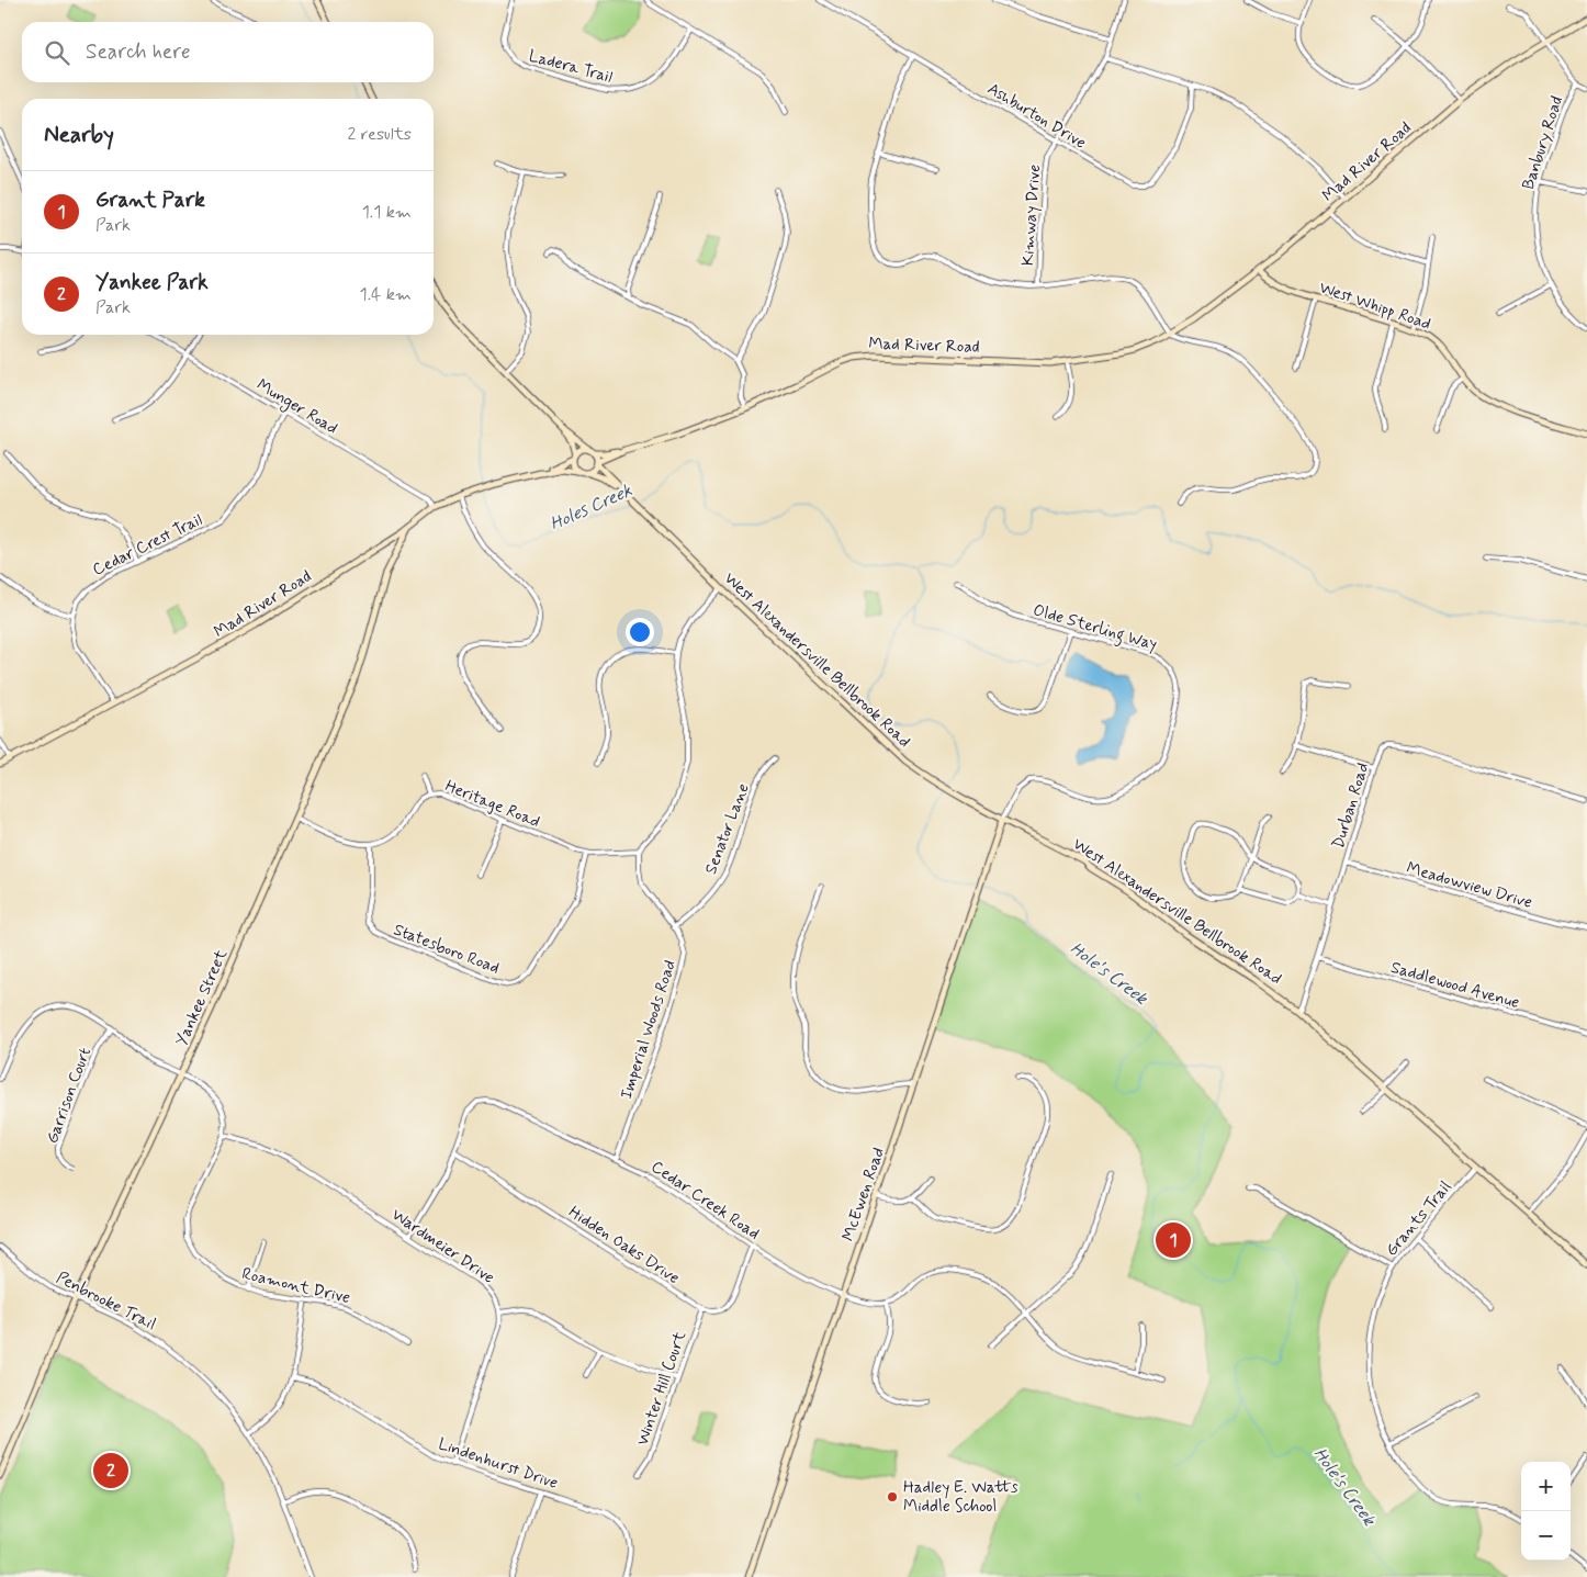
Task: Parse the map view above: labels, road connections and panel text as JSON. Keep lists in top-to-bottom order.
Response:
{
  "streets": {
    "street": [
      "Ladera Trail",
      "Ashburton Drive",
      "Banbury Road",
      "Mad River Road",
      "Kimway Drive",
      "West Whipp Road",
      "Munger Road",
      "Cedar Crest Trail",
      "Olde Sterling Way",
      "West Alexandersville Bellbrook Road",
      "Heritage Road",
      "Durban Road",
      "Senator Lane",
      "Meadowview Drive",
      "Statesboro Road",
      "Saddlewood Avenue",
      "Yankee Street",
      "Imperial Woods Road",
      "Garrison Court",
      "McEwen Road",
      "Cedar Creek Road",
      "Grants Trail",
      "Hidden Oaks Drive",
      "Wardmeier Drive",
      "Roamont Drive",
      "Penbrooke Trail",
      "Winter Hill Court",
      "Lindenhurst Drive"
    ]
  },
  "crossings": [
    ["Ashburton Drive", "Kimway Drive"],
    ["Mad River Road", "West Whipp Road"],
    ["Mad River Road", "Munger Road"],
    ["Mad River Road", "West Alexandersville Bellbrook Road"],
    ["Mad River Road", "Yankee Street"],
    ["Munger Road", "Cedar Crest Trail"],
    ["Olde Sterling Way", "West Alexandersville Bellbrook Road"],
    ["Olde Sterling Way", "McEwen Road"],
    ["West Alexandersville Bellbrook Road", "Durban Road"],
    ["West Alexandersville Bellbrook Road", "McEwen Road"],
    ["West Alexandersville Bellbrook Road", "Grants Trail"],
    ["Heritage Road", "Statesboro Road"],
    ["Heritage Road", "Imperial Woods Road"],
    ["Durban Road", "Meadowview Drive"],
    ["Durban Road", "Saddlewood Avenue"],
    ["Senator Lane", "Imperial Woods Road"],
    ["Yankee Street", "Penbrooke Trail"],
    ["Imperial Woods Road", "Cedar Creek Road"],
    ["McEwen Road", "Cedar Creek Road"],
    ["Cedar Creek Road", "Hidden Oaks Drive"],
    ["Cedar Creek Road", "Wardmeier Drive"],
    ["Hidden Oaks Drive", "Winter Hill Court"],
    ["Wardmeier Drive", "Roamont Drive"]
  ],
  "water": ["Holes Creek", "Hole's Creek"],
  "places": ["Hadley E. Watts Middle School"],
  "page": {
    "search": "Search here",
    "heading": ["Nearby", "2 results"],
    "list": [
      {
        "mark": "1",
        "name": "Grant Park",
        "note": "Park",
        "value": "1.1 km"
      },
      {
        "mark": "2",
        "name": "Yankee Park",
        "note": "Park",
        "value": "1.4 km"
      }
    ],
    "pins": ["1", "2"],
    "map_buttons": ["+", "−"]
  }
}
